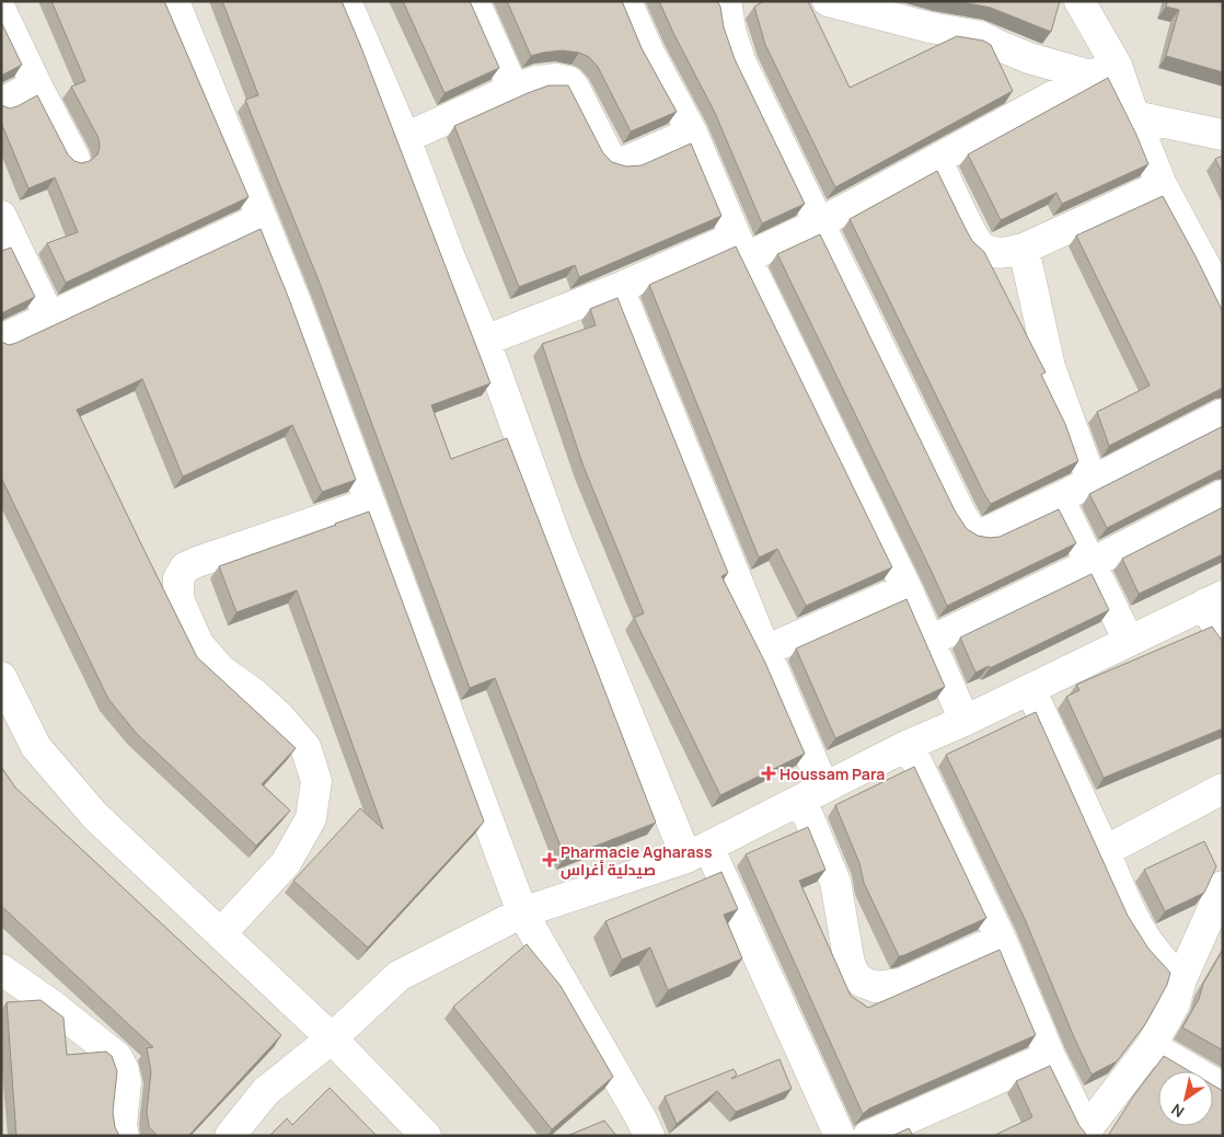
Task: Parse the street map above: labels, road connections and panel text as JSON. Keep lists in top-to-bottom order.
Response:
{
  "places": {
    "health": ["Houssam Para", "Pharmacie Agharass صيدلية أغراس"]
  },
  "north": "bottom left"
}
